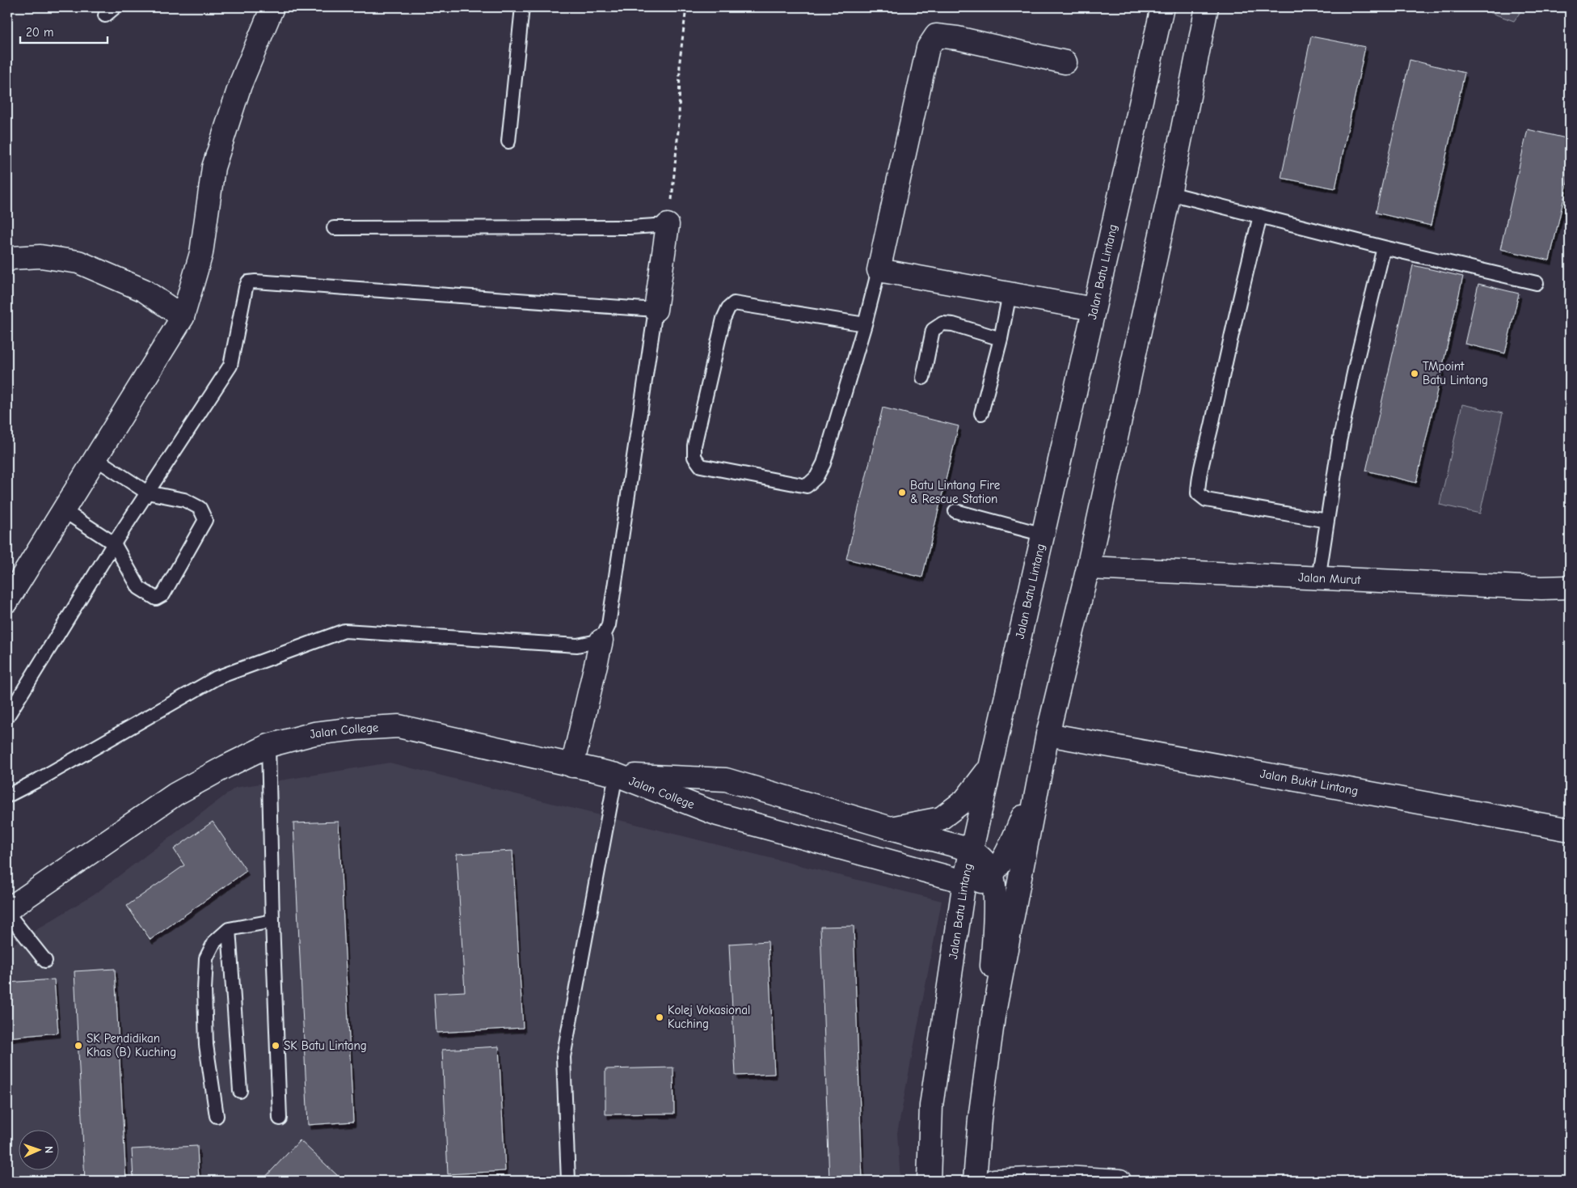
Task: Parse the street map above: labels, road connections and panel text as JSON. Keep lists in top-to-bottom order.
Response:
{
  "streets": {
    "street": [
      "Jalan Batu Lintang",
      "Jalan Murut",
      "Jalan College",
      "Jalan Bukit Lintang"
    ]
  },
  "crossings": [
    ["Jalan Batu Lintang", "Jalan College"]
  ],
  "places": [
    "TMpoint Batu Lintang",
    "Batu Lintang Fire & Rescue Station",
    "Kolej Vokasional Kuching",
    "SK Pendidikan Khas (B) Kuching",
    "SK Batu Lintang"
  ],
  "scale_bar": "20 m",
  "north": "right"
}
